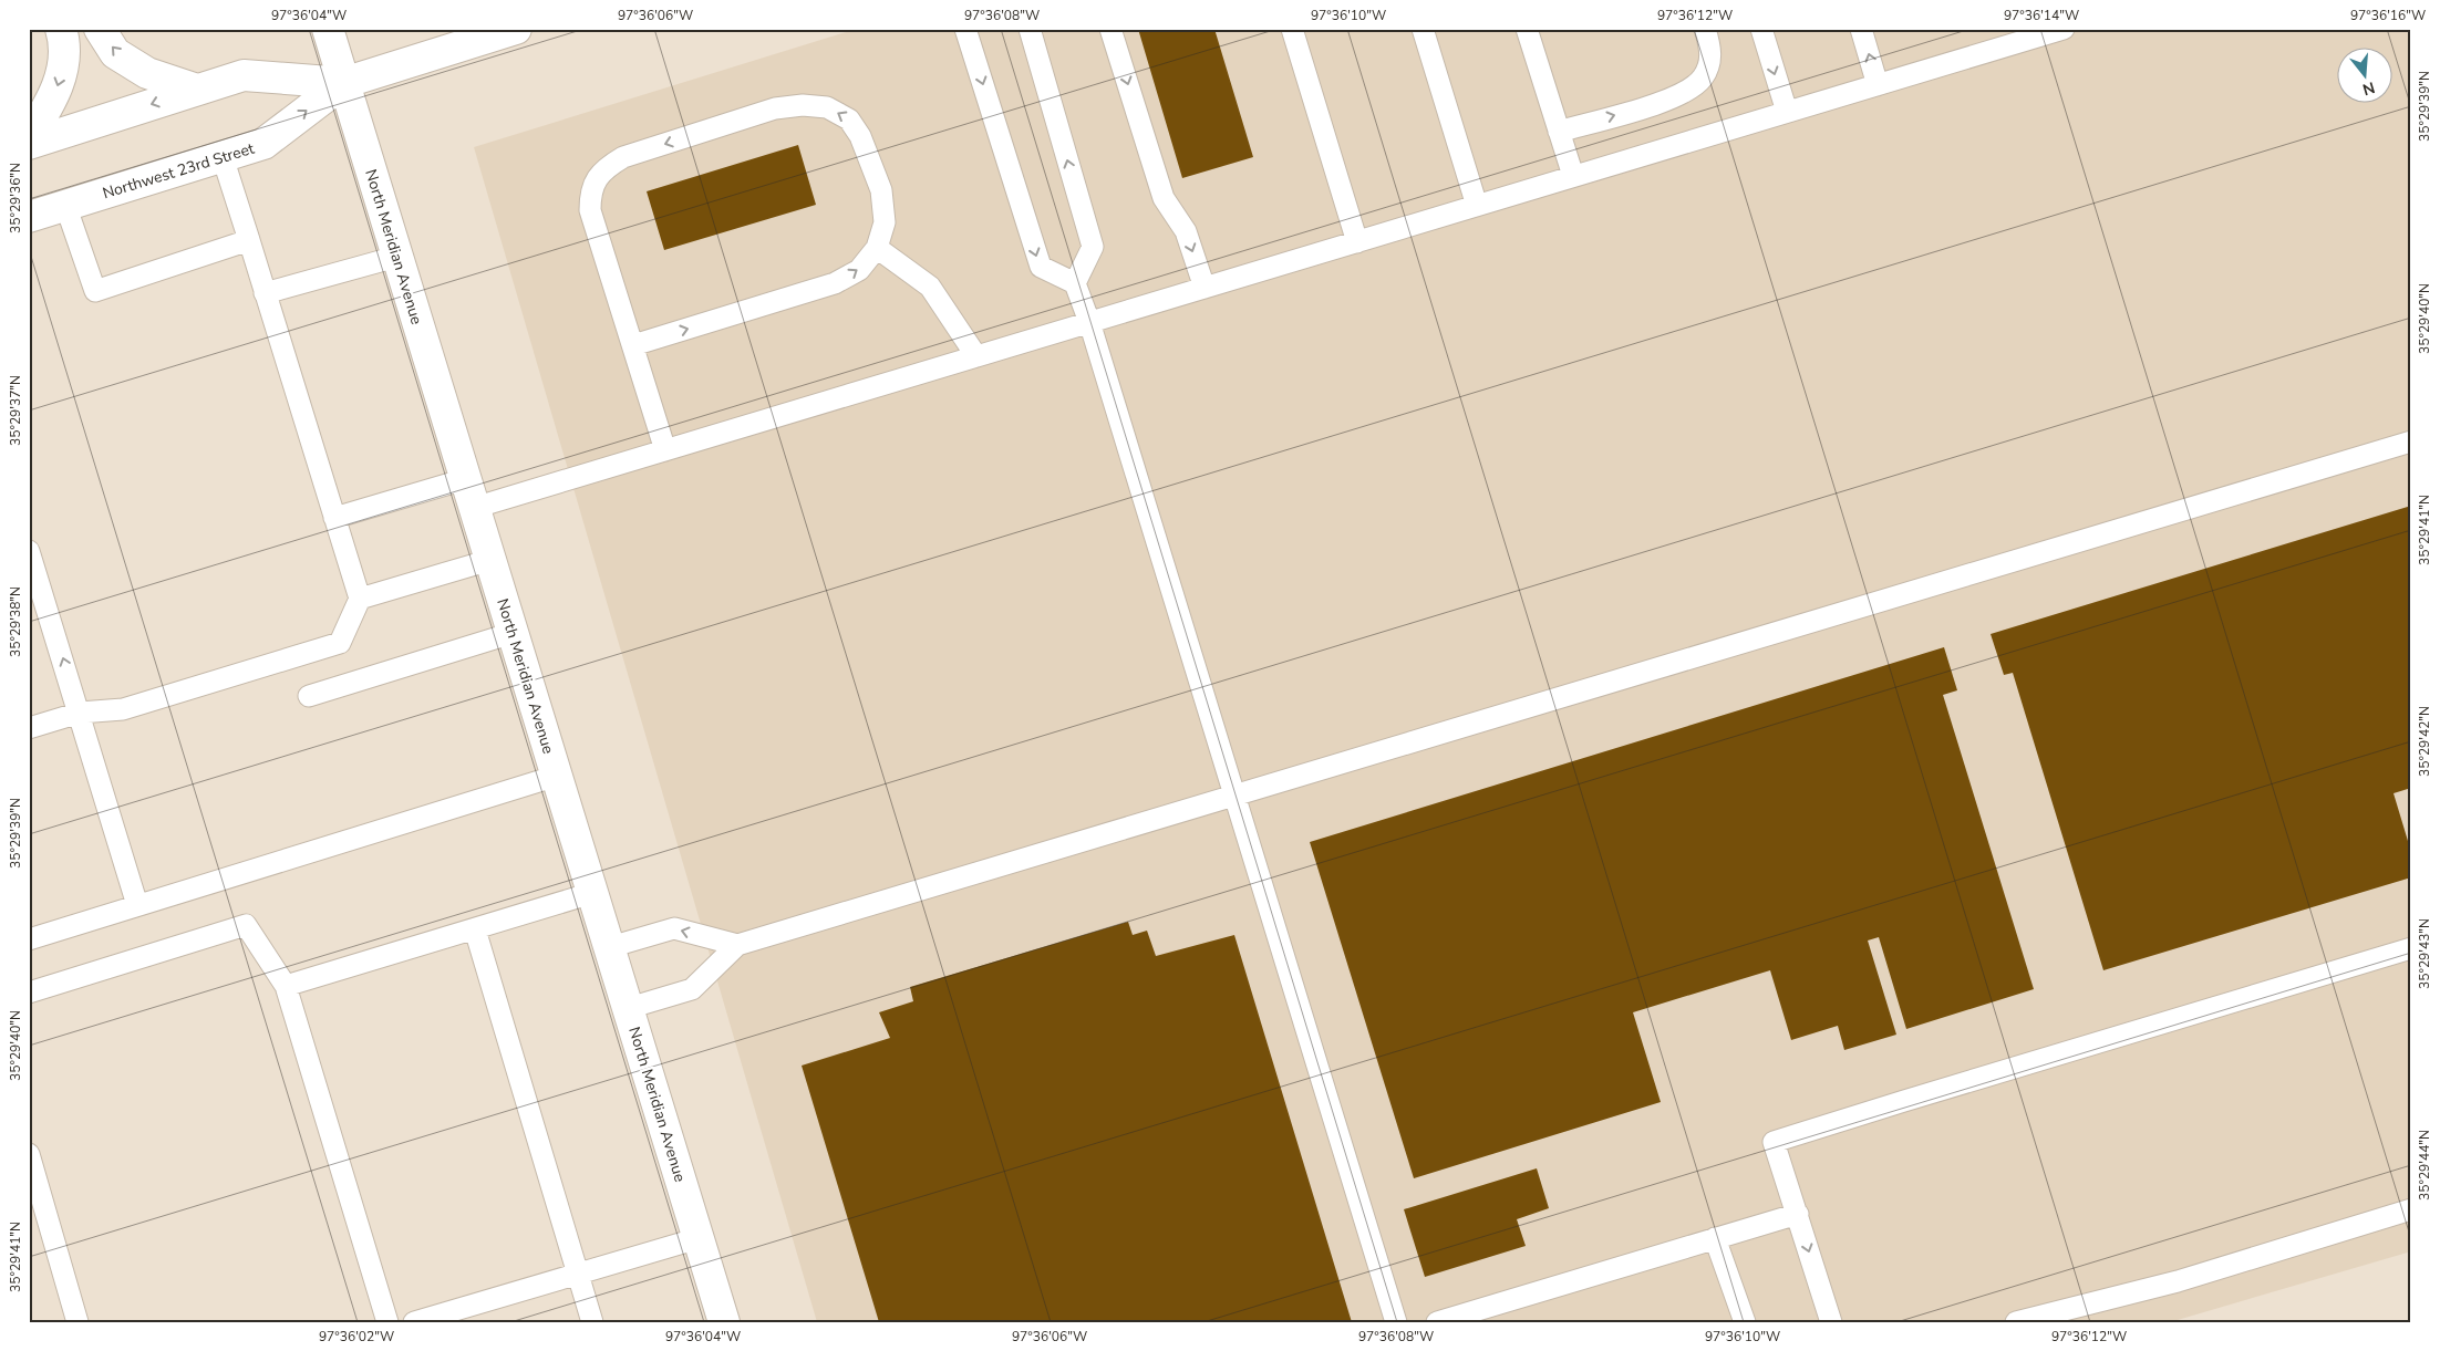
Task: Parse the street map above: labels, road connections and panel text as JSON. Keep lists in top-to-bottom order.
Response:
{
  "streets": {
    "main road": ["Northwest 23rd Street", "North Meridian Avenue"]
  },
  "crossings": [
    ["Northwest 23rd Street", "North Meridian Avenue"]
  ],
  "north": "bottom",
  "coordinates": [
    "97°36'04\"W",
    "97°36'06\"W",
    "97°36'08\"W",
    "97°36'10\"W",
    "97°36'12\"W",
    "97°36'14\"W",
    "97°36'16\"W",
    "35°29'39\"N",
    "35°29'36\"N",
    "35°29'40\"N",
    "35°29'37\"N",
    "35°29'41\"N",
    "35°29'38\"N",
    "35°29'42\"N",
    "35°29'43\"N",
    "35°29'44\"N",
    "97°36'02\"W"
  ]
}
